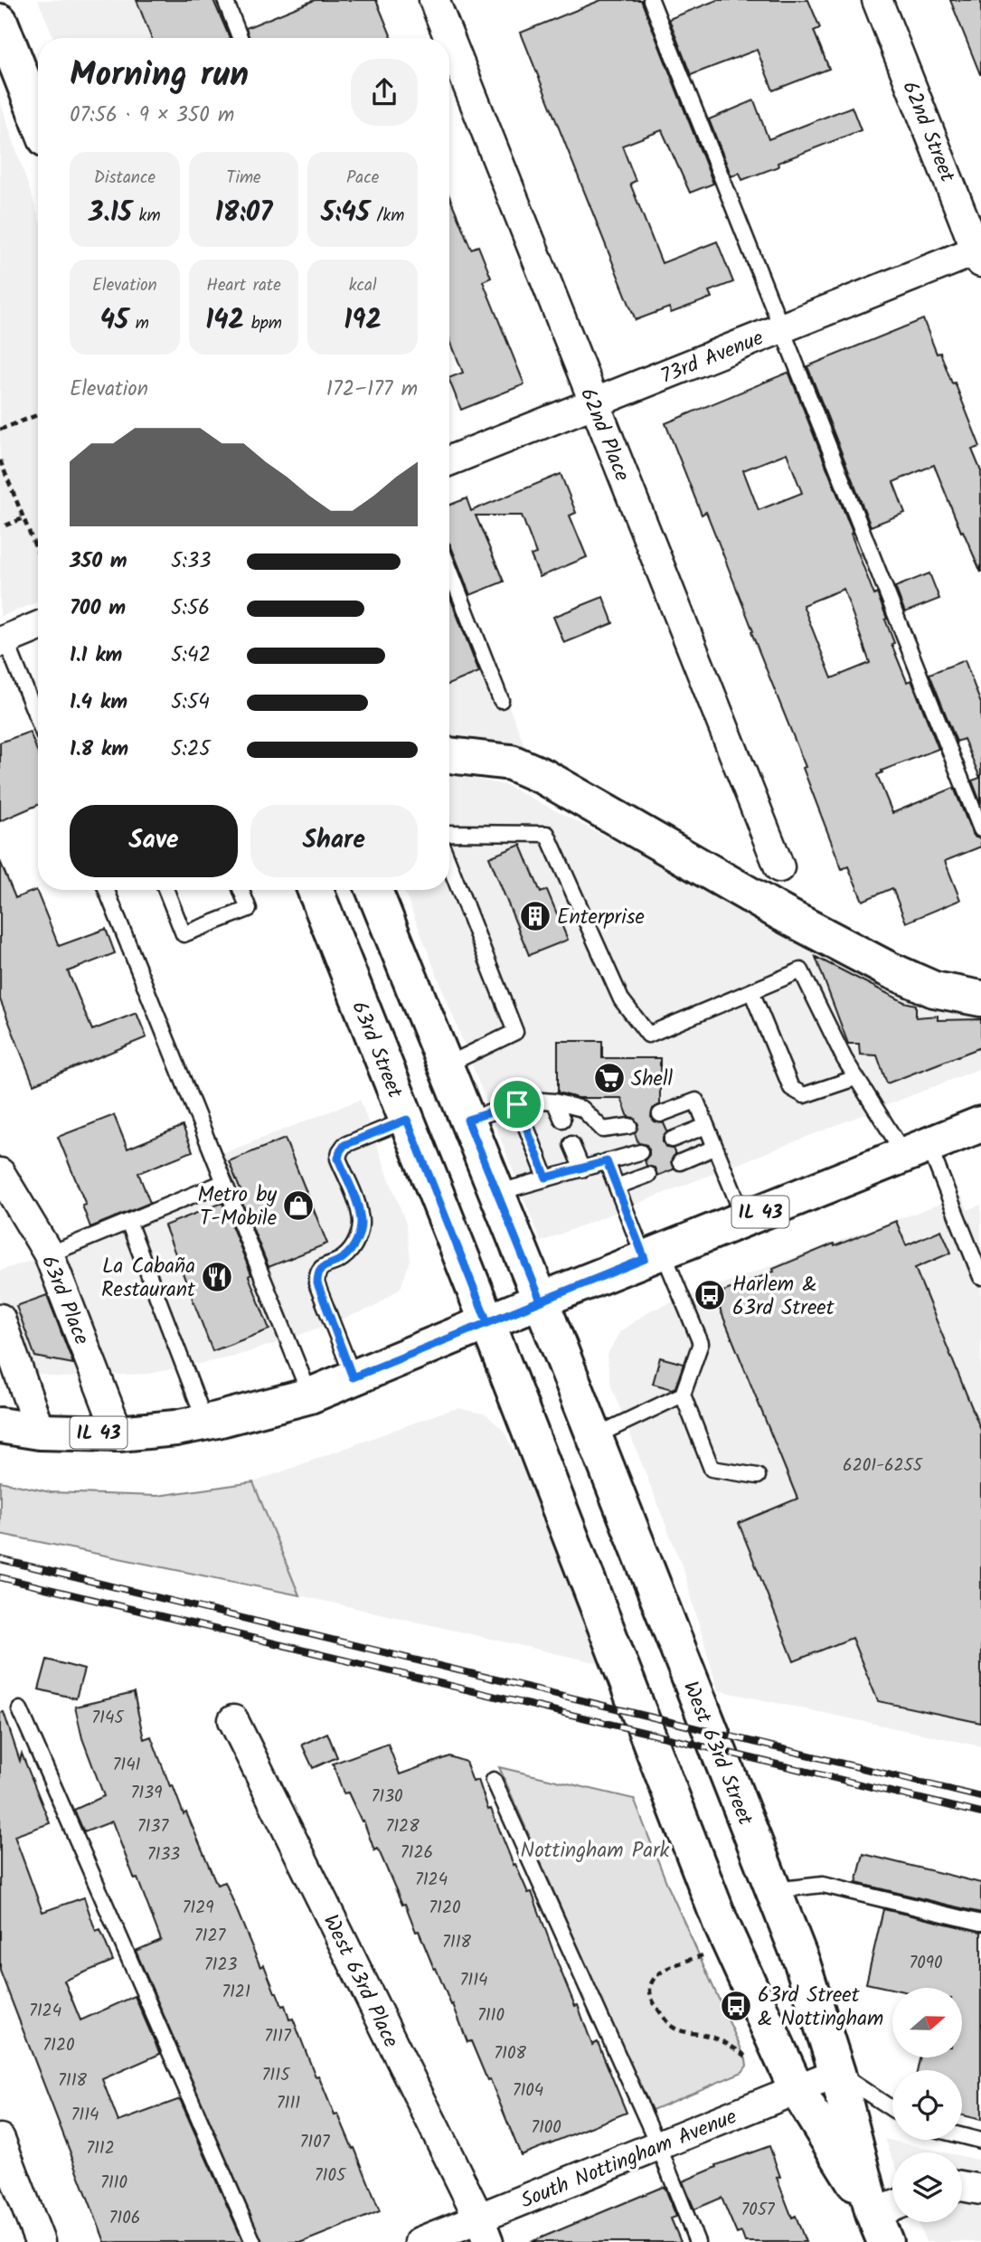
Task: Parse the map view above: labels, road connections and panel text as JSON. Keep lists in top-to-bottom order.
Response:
{
  "streets": {
    "main road": ["63rd Street", "IL 43", "West 63rd Street"],
    "street": [
      "62nd Street",
      "73rd Avenue",
      "62nd Place",
      "63rd Place",
      "West 63rd Place",
      "South Nottingham Avenue"
    ]
  },
  "crossings": [
    ["62nd Street", "73rd Avenue"],
    ["73rd Avenue", "62nd Place"],
    ["63rd Street", "IL 43"],
    ["63rd Street", "West 63rd Street"],
    ["IL 43", "63rd Place"],
    ["IL 43", "West 63rd Street"],
    ["West 63rd Street", "South Nottingham Avenue"],
    ["West 63rd Place", "South Nottingham Avenue"]
  ],
  "parks": ["Nottingham Park"],
  "places": {
    "building": ["Enterprise"],
    "supermarket": ["Shell"],
    "shop": ["Metro by T-Mobile"],
    "restaurant": ["La Cabaña Restaurant"],
    "bus stop": ["Harlem & 63rd Street", "63rd Street & Nottingham"]
  },
  "house_numbers": [
    "6201-6255",
    "7145",
    "7141",
    "7139",
    "7130",
    "7137",
    "7128",
    "7126",
    "7133",
    "7124",
    "7129",
    "7120",
    "7127",
    "7118",
    "7090",
    "7123",
    "7114",
    "7121",
    "7124",
    "7110",
    "7117",
    "7120",
    "7108",
    "7115",
    "7118",
    "7104",
    "7111",
    "7114",
    "7100",
    "7107",
    "7112",
    "7105",
    "7110",
    "7057",
    "7106"
  ],
  "north": "right",
  "page": {
    "heading": ["Morning run", "07:56 · 9 × 350 m"],
    "stats": [
      ["Distance", "3.15 km"],
      ["Time", "18:07"],
      ["Pace", "5:45 /km"],
      ["Elevation", "45 m"],
      ["Heart rate", "142 bpm"],
      ["kcal", "192"]
    ],
    "chart": ["Elevation", "172–177 m"],
    "list": [
      {
        "name": "350 m",
        "note": "5:33"
      },
      {
        "name": "700 m",
        "note": "5:56"
      },
      {
        "name": "1.1 km",
        "note": "5:42"
      },
      {
        "name": "1.4 km",
        "note": "5:54"
      },
      {
        "name": "1.8 km",
        "note": "5:25"
      }
    ],
    "buttons": ["Save", "Share"]
  }
}
